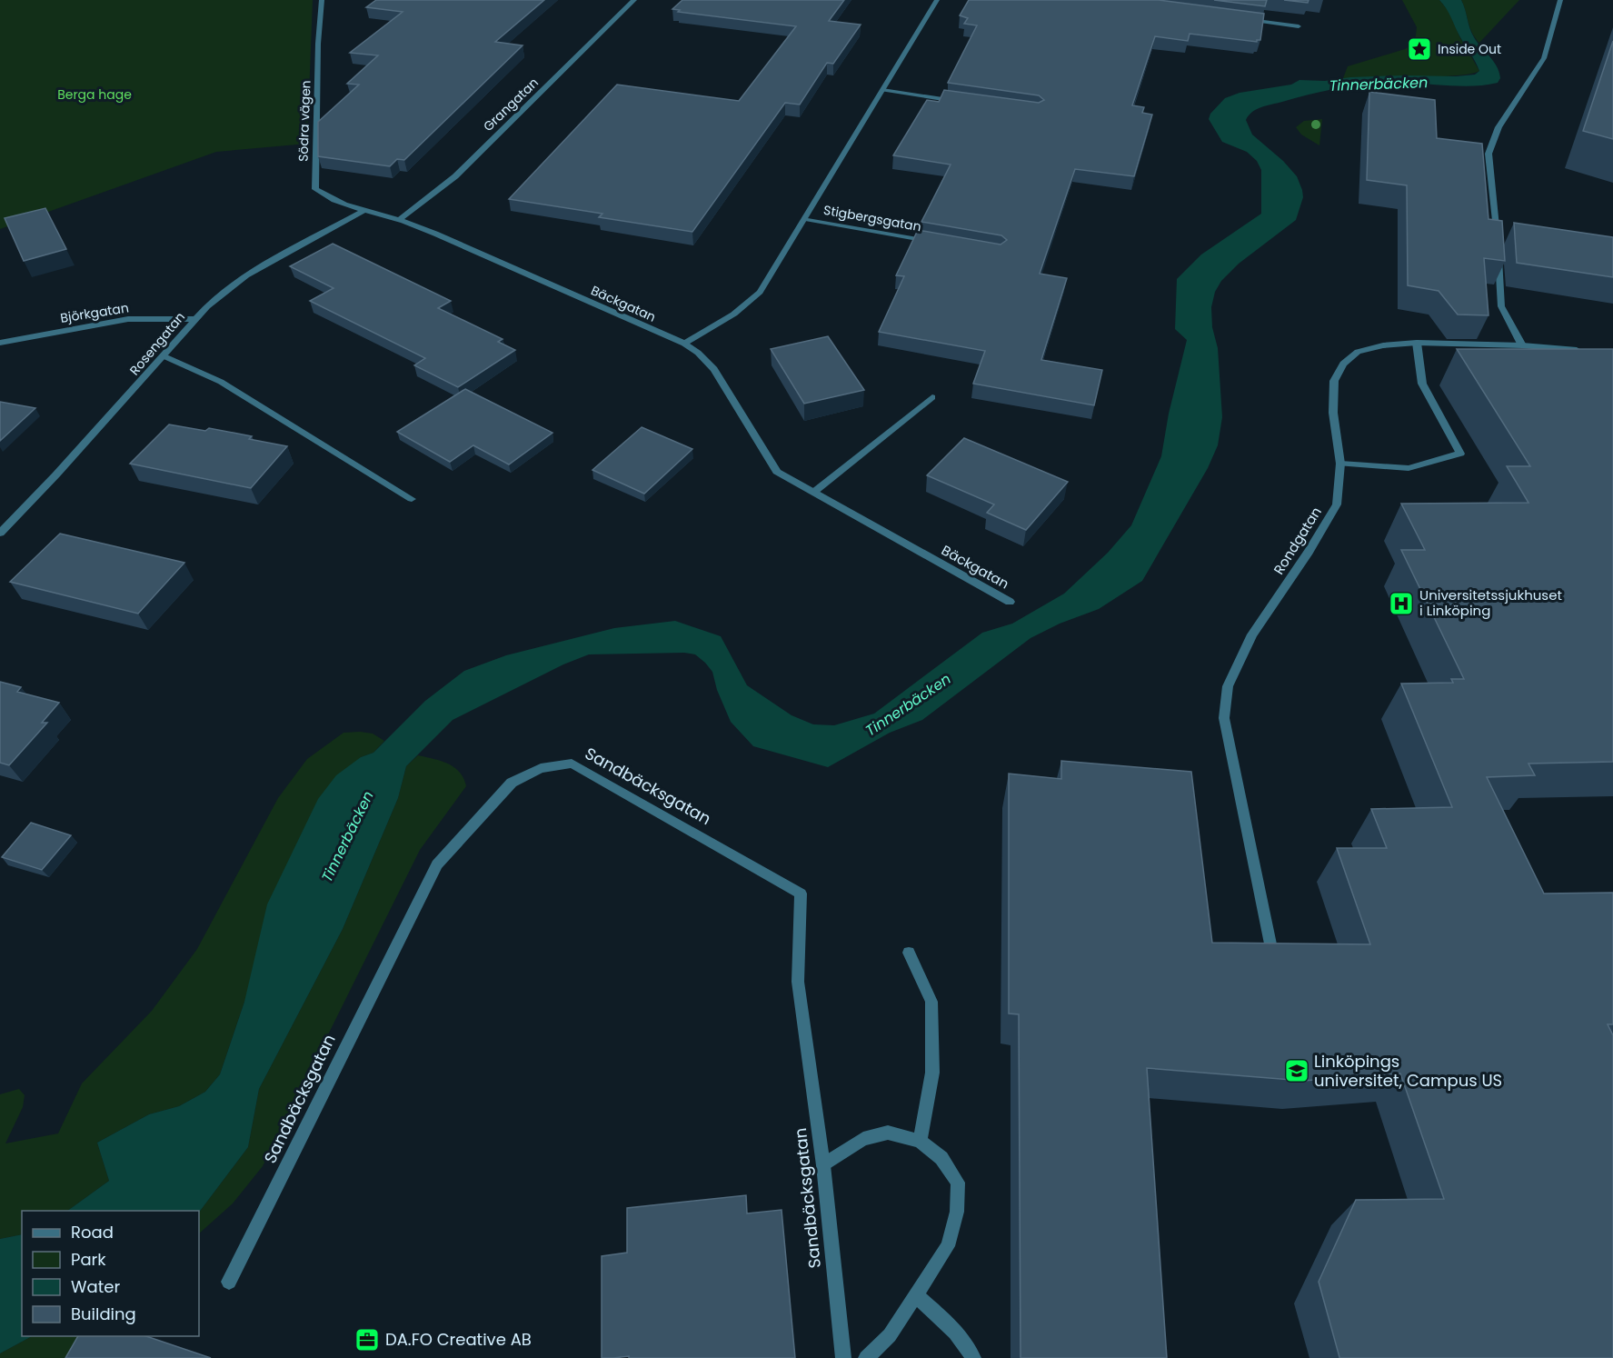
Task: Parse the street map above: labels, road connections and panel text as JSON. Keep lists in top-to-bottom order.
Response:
{
  "streets": {
    "street": [
      "Grangatan",
      "Södra vägen",
      "Stigbergsgatan",
      "Bäckgatan",
      "Björkgatan",
      "Rosengatan",
      "Rondgatan",
      "Sandbäcksgatan"
    ]
  },
  "crossings": [
    ["Grangatan", "Bäckgatan"],
    ["Södra vägen", "Bäckgatan"],
    ["Södra vägen", "Rosengatan"],
    ["Stigbergsgatan", "Bäckgatan"],
    ["Bäckgatan", "Rosengatan"],
    ["Björkgatan", "Rosengatan"]
  ],
  "water": ["Tinnerbäcken"],
  "parks": ["Berga hage"],
  "places": {
    "place": ["Inside Out"],
    "hospital": ["Universitetssjukhuset i Linköping"],
    "school or university": ["Linköpings universitet, Campus US"],
    "office": ["DA.FO Creative AB"]
  },
  "legend": [
    "Road",
    "Park",
    "Water",
    "Building"
  ]
}
